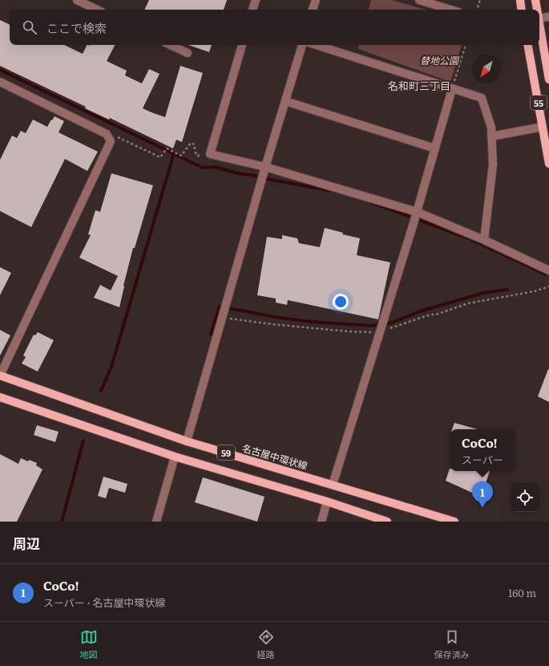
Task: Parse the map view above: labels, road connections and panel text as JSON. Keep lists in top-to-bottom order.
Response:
{
  "streets": {
    "main road": ["55", "59", "名古屋中環状線"]
  },
  "districts": ["名和町三丁目"],
  "parks": ["替地公園"],
  "north": "bottom left",
  "page": {
    "search": "ここで検索",
    "popup": ["CoCo!", "スーパー"],
    "pins": "1",
    "heading": "周辺",
    "list": [
      {
        "mark": "1",
        "name": "CoCo!",
        "note": "スーパー · 名古屋中環状線",
        "value": "160 m"
      }
    ],
    "nav": ["地図", "経路", "保存済み"]
  }
}
